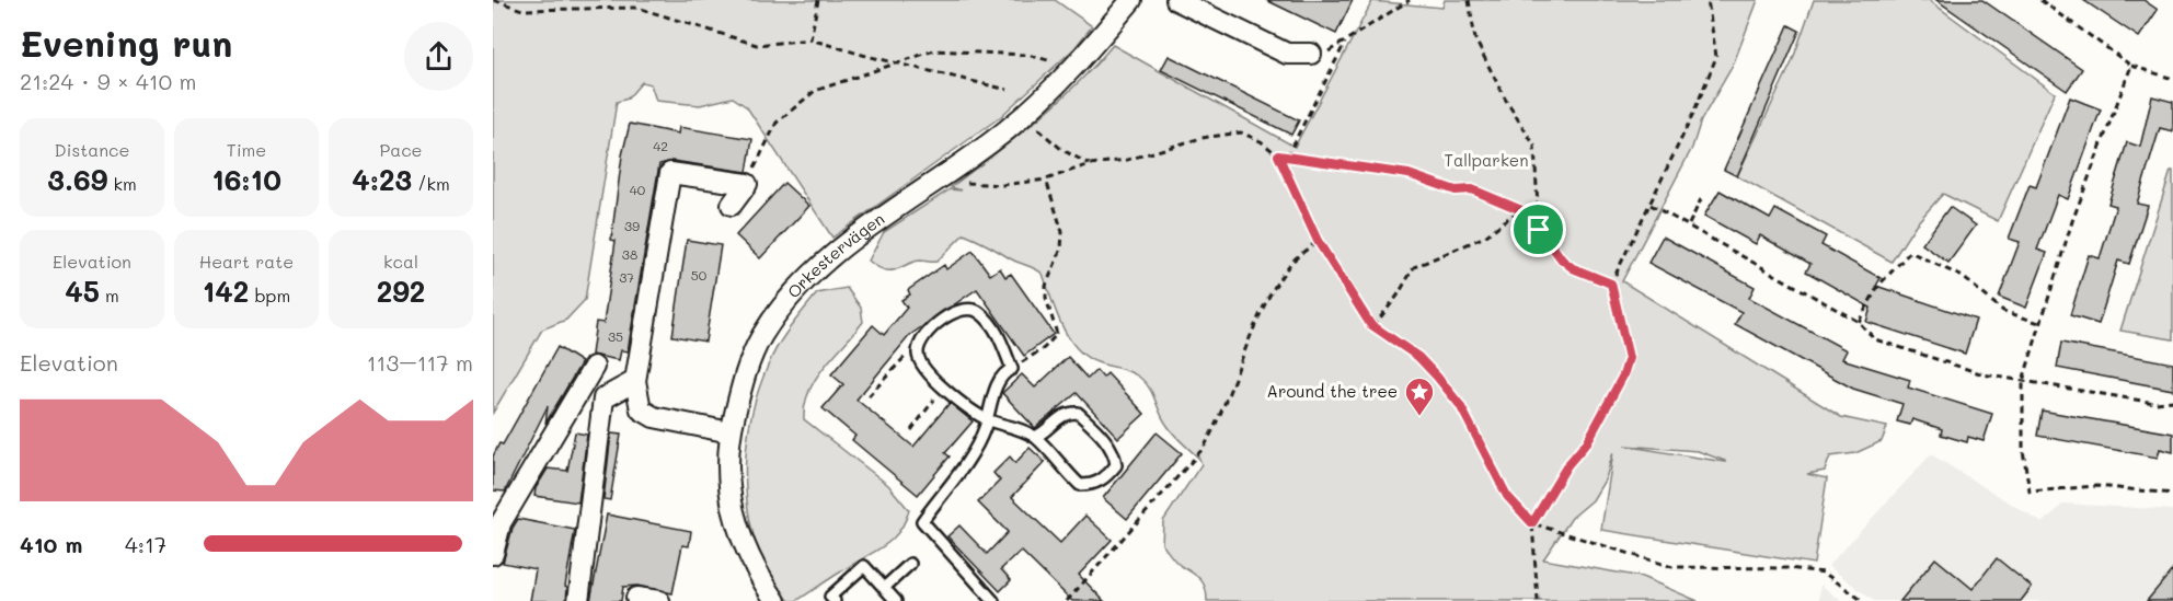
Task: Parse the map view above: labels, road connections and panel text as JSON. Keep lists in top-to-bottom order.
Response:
{
  "streets": {
    "street": ["Orkestervägen"]
  },
  "parks": ["Tallparken"],
  "places": {
    "place": ["Around the tree"]
  },
  "house_numbers": [
    "42",
    "40",
    "39",
    "38",
    "50",
    "37",
    "35"
  ],
  "page": {
    "heading": ["Evening run", "21:24 · 9 × 410 m"],
    "stats": [
      ["Distance", "3.69 km"],
      ["Time", "16:10"],
      ["Pace", "4:23 /km"],
      ["Elevation", "45 m"],
      ["Heart rate", "142 bpm"],
      ["kcal", "292"]
    ],
    "chart": ["Elevation", "113–117 m"],
    "list": [
      {
        "name": "410 m",
        "note": "4:17"
      }
    ]
  }
}
